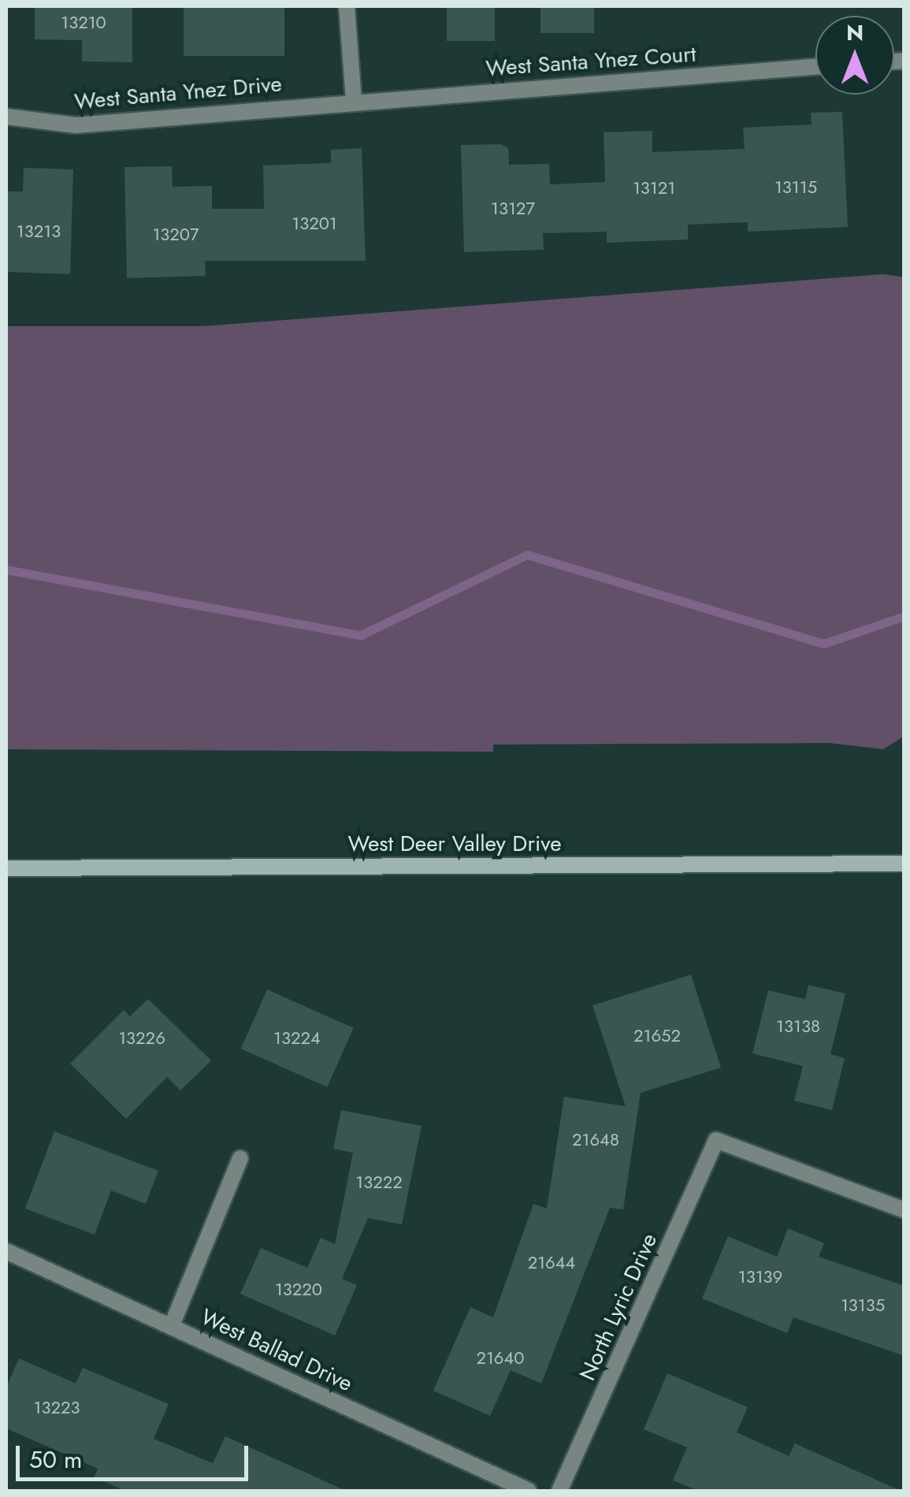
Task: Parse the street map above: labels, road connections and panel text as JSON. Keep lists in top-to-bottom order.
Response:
{
  "streets": {
    "street": [
      "West Santa Ynez Court",
      "West Santa Ynez Drive",
      "West Deer Valley Drive",
      "North Lyric Drive",
      "West Ballad Drive"
    ]
  },
  "crossings": [
    ["West Santa Ynez Court", "West Santa Ynez Drive"]
  ],
  "house_numbers": [
    "13210",
    "13115",
    "13121",
    "13127",
    "13201",
    "13213",
    "13207",
    "13138",
    "21652",
    "13226",
    "13224",
    "21648",
    "13222",
    "21644",
    "13139",
    "13220",
    "13135",
    "21640",
    "13223"
  ],
  "scale_bar": "50 m",
  "north": "top"
}
